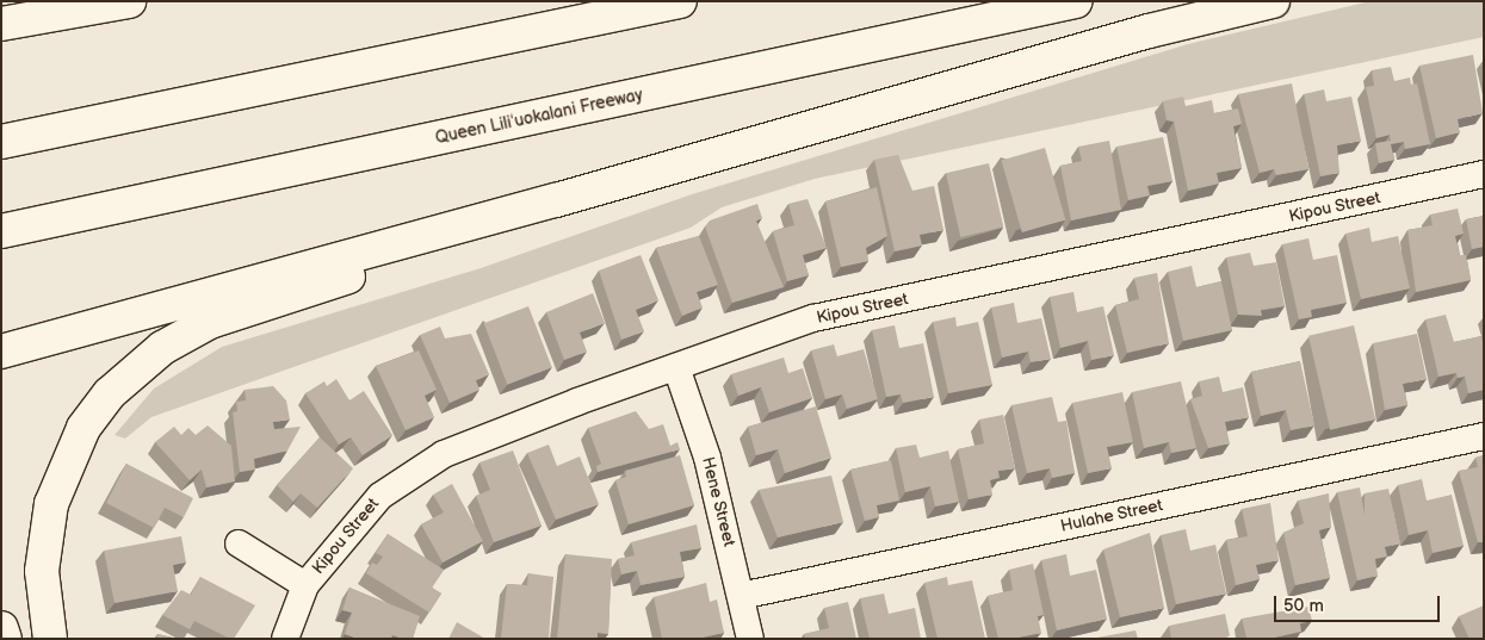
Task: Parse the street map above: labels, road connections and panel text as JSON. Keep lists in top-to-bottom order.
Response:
{
  "streets": {
    "highway": ["Queen Liliʻuokalani Freeway"],
    "street": ["Kipou Street", "Hene Street", "Hulahe Street"]
  },
  "crossings": [
    ["Kipou Street", "Hene Street"],
    ["Hene Street", "Hulahe Street"]
  ],
  "scale_bar": "50 m"
}
